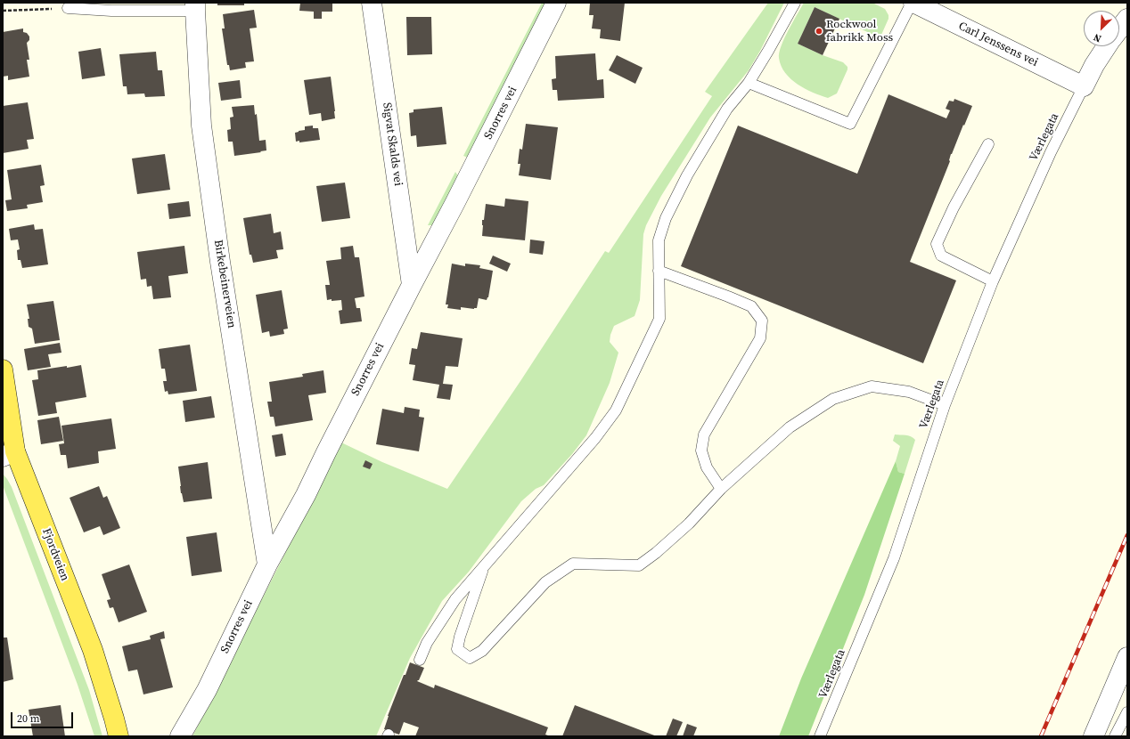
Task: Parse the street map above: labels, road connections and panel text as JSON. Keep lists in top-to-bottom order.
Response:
{
  "streets": {
    "main road": ["Fjordveien"],
    "street": [
      "Carl Jenssens vei",
      "Snorres vei",
      "Sigvat Skalds vei",
      "Birkebeinerveien"
    ],
    "lane": ["Værlegata"]
  },
  "crossings": [
    ["Carl Jenssens vei", "Værlegata"],
    ["Snorres vei", "Sigvat Skalds vei"],
    ["Snorres vei", "Birkebeinerveien"]
  ],
  "places": ["Rockwool fabrikk Moss"],
  "scale_bar": "20 m",
  "north": "bottom left"
}
